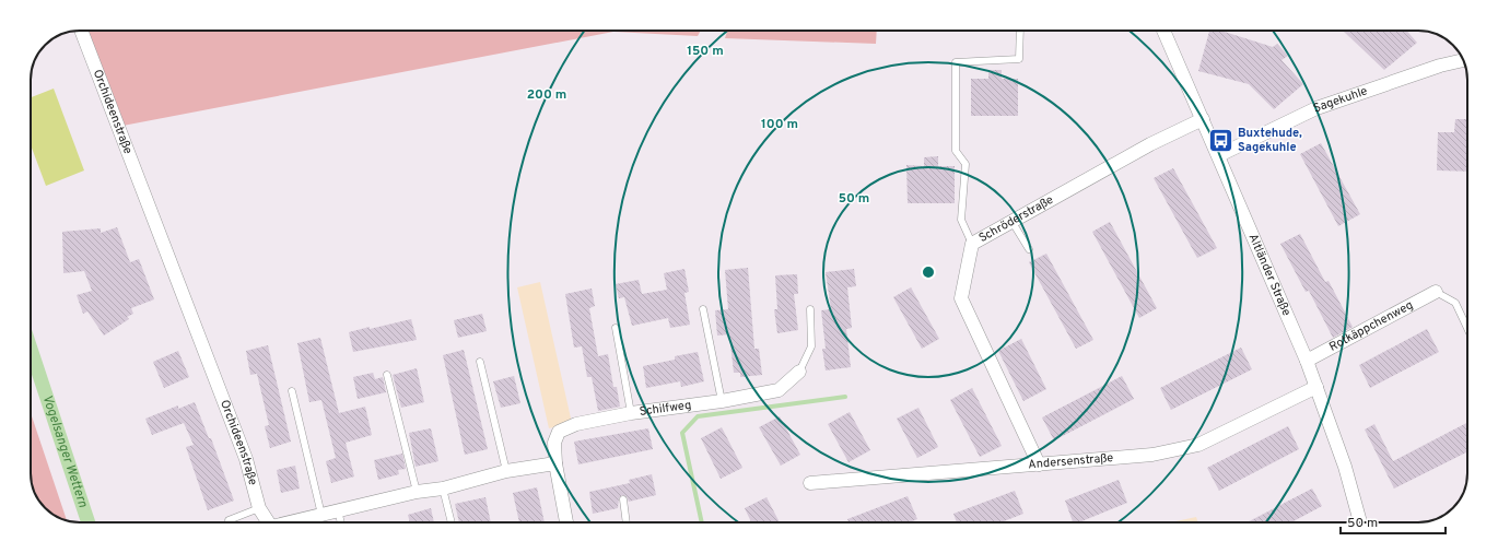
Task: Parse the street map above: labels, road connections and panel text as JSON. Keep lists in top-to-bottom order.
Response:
{
  "streets": {
    "street": [
      "Sagekuhle",
      "Orchideenstraße",
      "Schröderstraße",
      "Altländer Straße",
      "Rotkäppchenweg",
      "Schilfweg",
      "Andersenstraße"
    ]
  },
  "crossings": [
    ["Sagekuhle", "Altländer Straße"],
    ["Orchideenstraße", "Schilfweg"],
    ["Schröderstraße", "Altländer Straße"],
    ["Schröderstraße", "Andersenstraße"],
    ["Altländer Straße", "Rotkäppchenweg"],
    ["Altländer Straße", "Andersenstraße"]
  ],
  "water": ["Vogelsanger Wettern"],
  "places": {
    "bus stop": ["Buxtehude, Sagekuhle"]
  },
  "scale_bar": "50 m",
  "rings": [
    "150 m",
    "200 m",
    "100 m",
    "50 m"
  ]
}
